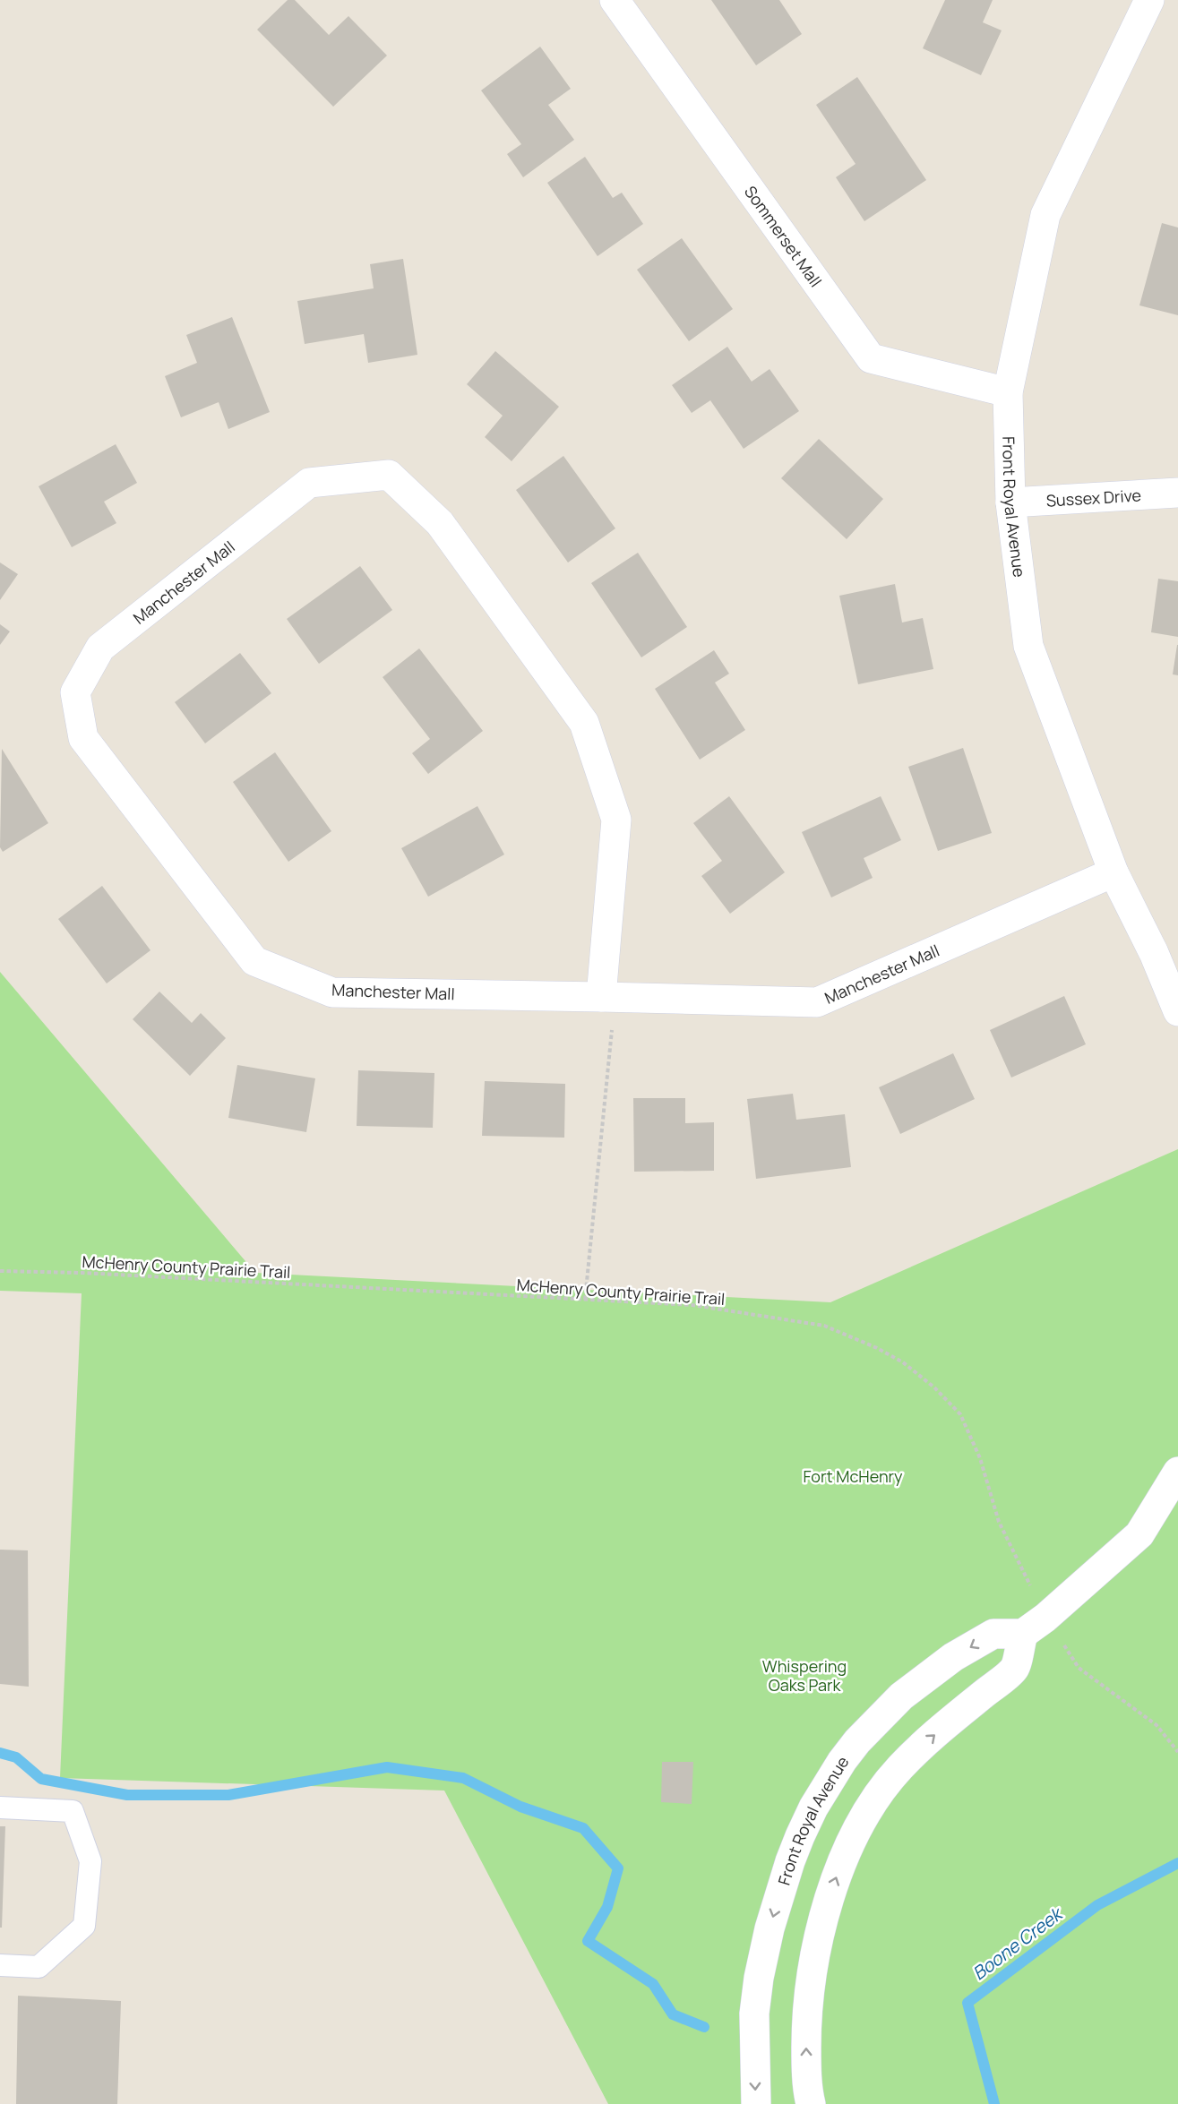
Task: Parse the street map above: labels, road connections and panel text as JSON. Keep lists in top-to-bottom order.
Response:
{
  "streets": {
    "street": [
      "Sommerset Mall",
      "Sussex Drive",
      "Front Royal Avenue",
      "Manchester Mall"
    ],
    "path": ["McHenry County Prairie Trail"]
  },
  "crossings": [
    ["Sommerset Mall", "Front Royal Avenue"],
    ["Sussex Drive", "Front Royal Avenue"],
    ["Front Royal Avenue", "Manchester Mall"],
    ["Front Royal Avenue", "McHenry County Prairie Trail"]
  ],
  "water": ["Boone Creek"],
  "parks": ["Fort McHenry", "Whispering Oaks Park"]
}
